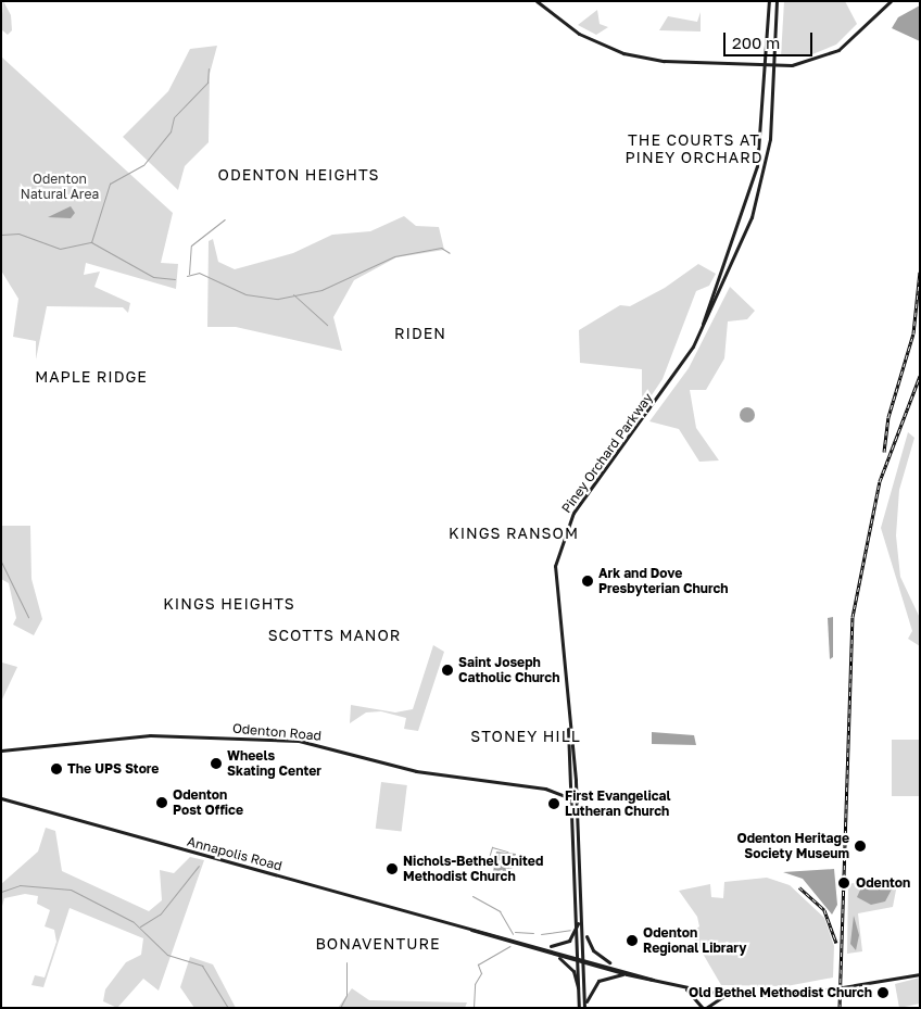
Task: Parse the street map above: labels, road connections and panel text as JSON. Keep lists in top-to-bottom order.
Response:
{
  "streets": {
    "main road": ["Piney Orchard Parkway", "Odenton Road", "Annapolis Road"]
  },
  "crossings": [
    ["Piney Orchard Parkway", "Odenton Road"],
    ["Piney Orchard Parkway", "Annapolis Road"]
  ],
  "districts": [
    "THE COURTS AT PINEY ORCHARD",
    "ODENTON HEIGHTS",
    "RIDEN",
    "MAPLE RIDGE",
    "KINGS RANSOM",
    "KINGS HEIGHTS",
    "SCOTTS MANOR",
    "STONEY HILL",
    "BONAVENTURE"
  ],
  "parks": ["Odenton Natural Area"],
  "places": [
    "Ark and Dove Presbyterian Church",
    "Saint Joseph Catholic Church",
    "Wheels Skating Center",
    "The UPS Store",
    "Odenton Post Office",
    "First Evangelical Lutheran Church",
    "Odenton Heritage Society Museum",
    "Nichols-Bethel United Methodist Church",
    "Odenton",
    "Odenton Regional Library",
    "Old Bethel Methodist Church"
  ],
  "scale_bar": "200 m"
}
